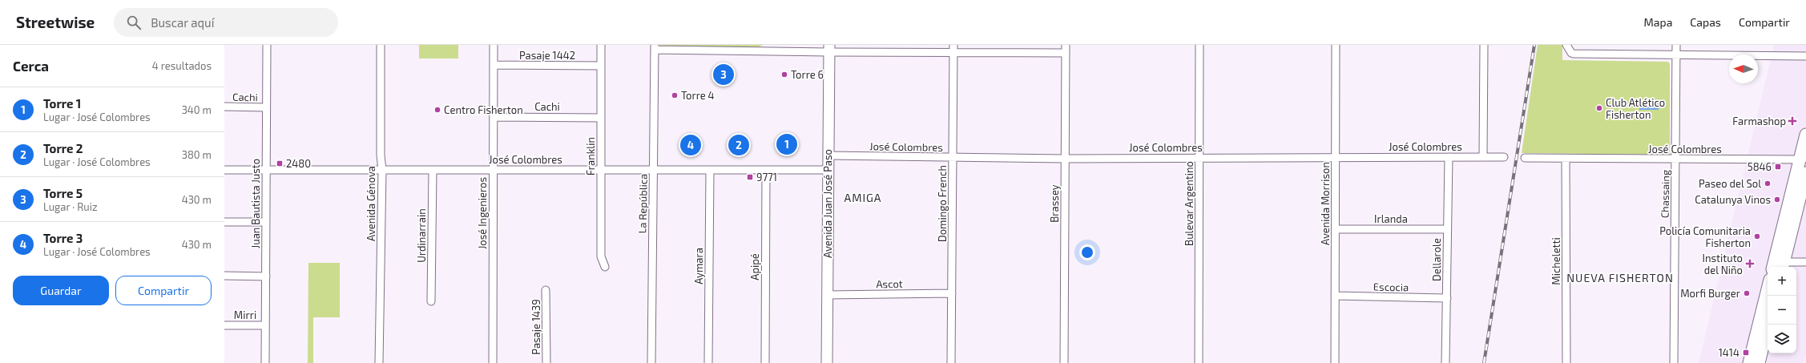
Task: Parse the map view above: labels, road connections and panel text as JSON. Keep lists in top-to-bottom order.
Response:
{
  "streets": {
    "main road": ["Avenida Juan José Paso"],
    "street": [
      "Pasaje 1442",
      "Cachi",
      "José Colombres",
      "Franklin",
      "Chassaing",
      "Juan Bautista Justo",
      "Avenida Génova",
      "La República",
      "Domingo French",
      "Brassey",
      "Bulevar Argentino",
      "Avenida Morrison",
      "José Ingenieros",
      "Irlanda",
      "Urdinarrain",
      "Dellarole",
      "Micheletti",
      "Aymara",
      "Apipé",
      "Ascot",
      "Escocia",
      "Mirri",
      "Pasaje 1439"
    ]
  },
  "crossings": [
    ["Pasaje 1442", "Franklin"],
    ["Pasaje 1442", "José Ingenieros"],
    ["Cachi", "Franklin"],
    ["Cachi", "Juan Bautista Justo"],
    ["Cachi", "José Ingenieros"],
    ["José Colombres", "Franklin"],
    ["José Colombres", "Chassaing"],
    ["José Colombres", "Juan Bautista Justo"],
    ["José Colombres", "Avenida Génova"],
    ["José Colombres", "La República"],
    ["José Colombres", "Avenida Juan José Paso"],
    ["José Colombres", "Domingo French"],
    ["José Colombres", "Brassey"],
    ["José Colombres", "Bulevar Argentino"],
    ["José Colombres", "Avenida Morrison"],
    ["José Colombres", "José Ingenieros"],
    ["José Colombres", "Urdinarrain"],
    ["José Colombres", "Dellarole"],
    ["José Colombres", "Micheletti"],
    ["José Colombres", "Aymara"],
    ["José Colombres", "Apipé"],
    ["Juan Bautista Justo", "Mirri"],
    ["Avenida Juan José Paso", "Ascot"],
    ["Domingo French", "Ascot"],
    ["Avenida Morrison", "Irlanda"],
    ["Avenida Morrison", "Escocia"],
    ["Irlanda", "Dellarole"],
    ["Dellarole", "Escocia"]
  ],
  "districts": ["AMIGA", "NUEVA FISHERTON"],
  "places": {
    "other": [
      "Torre 6",
      "Torre 4",
      "Club Atlético Fisherton",
      "Centro Fisherton",
      "Paseo del Sol",
      "Catalunya Vinos",
      "Policía Comunitaria Fisherton",
      "Morfi Burger"
    ],
    "health": ["Farmashop", "Instituto del Niño"],
    "transit": [
      "2480",
      "5846",
      "9771",
      "1414"
    ]
  },
  "north": "left",
  "page": {
    "header": "Streetwise",
    "search": "Buscar aquí",
    "nav": ["Mapa", "Capas", "Compartir"],
    "heading": ["Cerca", "4 resultados"],
    "pins": [
      "3",
      "1",
      "2",
      "4"
    ],
    "list": [
      {
        "mark": "1",
        "name": "Torre 1",
        "note": "Lugar · José Colombres",
        "value": "340 m"
      },
      {
        "mark": "2",
        "name": "Torre 2",
        "note": "Lugar · José Colombres",
        "value": "380 m"
      },
      {
        "mark": "3",
        "name": "Torre 5",
        "note": "Lugar · Ruiz",
        "value": "430 m"
      },
      {
        "mark": "4",
        "name": "Torre 3",
        "note": "Lugar · José Colombres",
        "value": "430 m"
      }
    ],
    "buttons": ["Guardar", "Compartir"],
    "map_buttons": ["+", "−"]
  }
}
